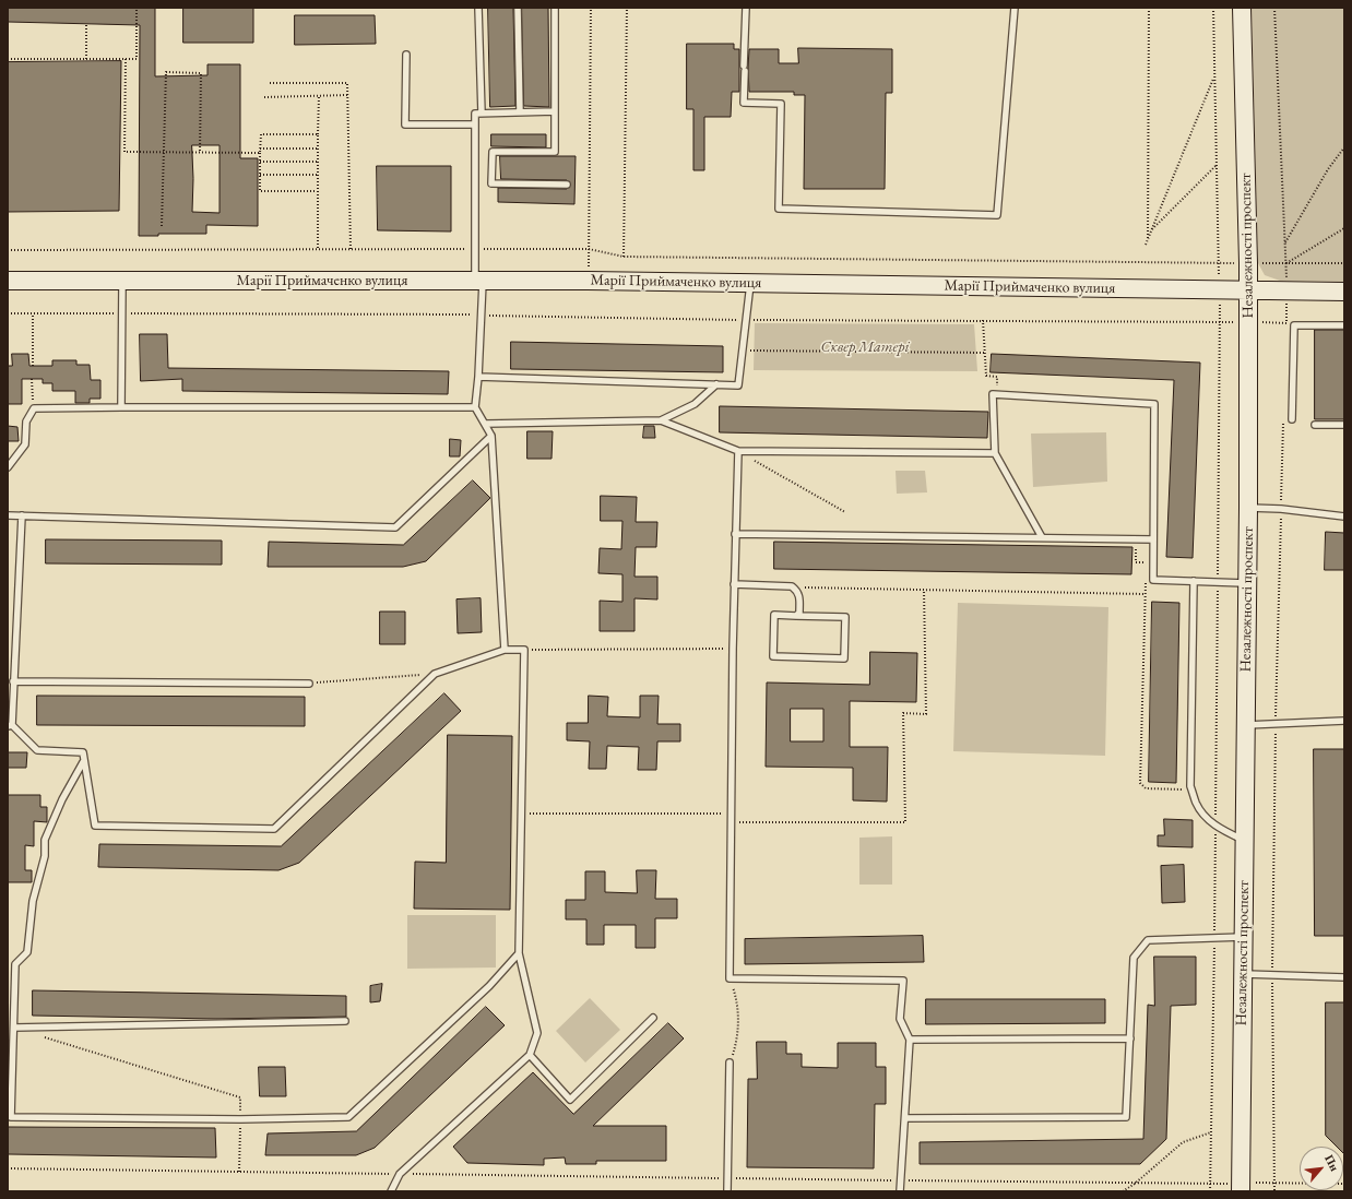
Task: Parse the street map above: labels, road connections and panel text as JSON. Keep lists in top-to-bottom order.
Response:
{
  "streets": {
    "street": ["Незалежності проспект", "Марії Приймаченко вулиця"]
  },
  "crossings": [
    ["Незалежності проспект", "Марії Приймаченко вулиця"]
  ],
  "parks": ["Сквер Матері"],
  "north": "top right"
}
